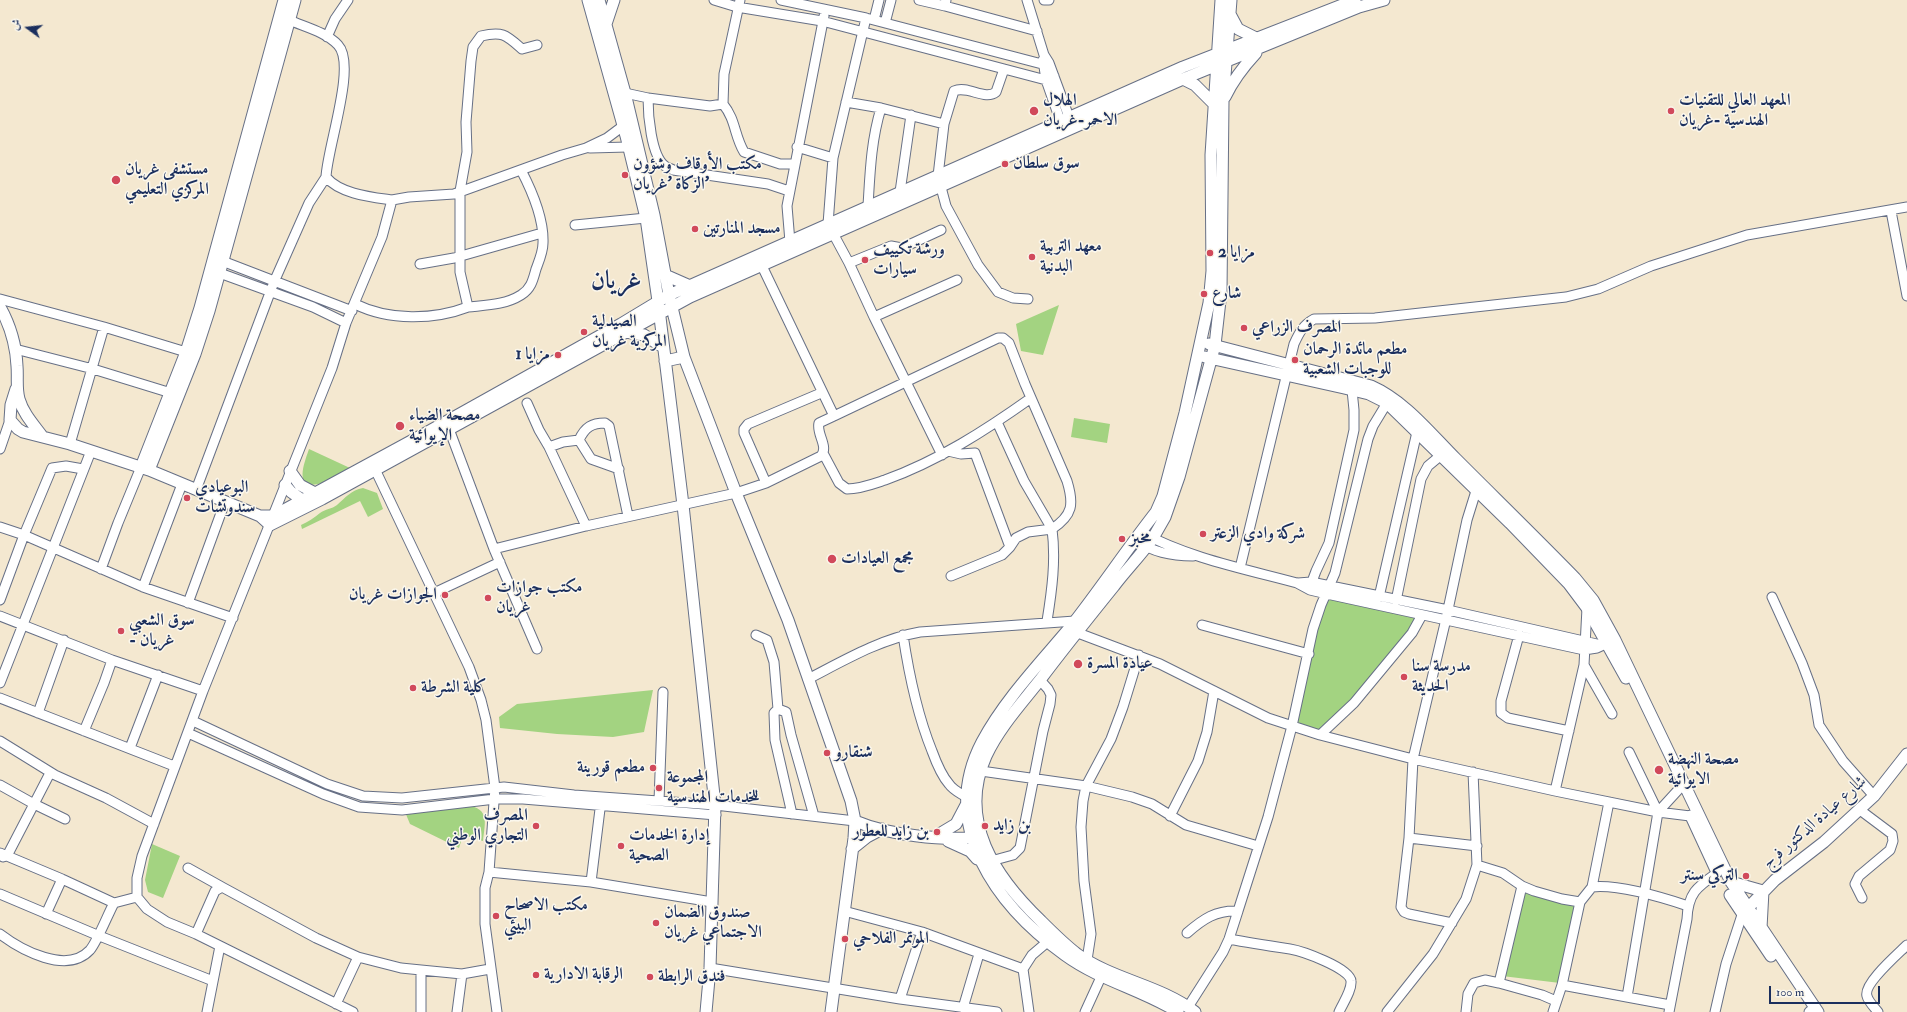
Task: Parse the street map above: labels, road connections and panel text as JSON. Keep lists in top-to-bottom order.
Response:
{
  "streets": {
    "main road": ["شارع عيادة الدكتور فرج"]
  },
  "districts": ["غريان"],
  "places": [
    "الهلال الاحمر-غريان",
    "المعهد العالي للتقنيات الهندسية -غريان",
    "سوق سلطان",
    "مكتب الأوقاف وشؤون الزكاة 'غريان'",
    "مستشفى غريان المركزي التعليمي",
    "مسجد المنارتين",
    "مزايا 2",
    "معهد التربية البدنية",
    "ورشة تكييف سيارات",
    "شارع",
    "المصرف الزراعي",
    "الصيدلية المركزية غريان",
    "مزايا 1",
    "مطعم مائدة الرحمان للوجبات الشعبية",
    "مصحة الضياء الإيوائية",
    "البوعيادي سندوتشات",
    "شركة وادي الزعتر",
    "مخبز",
    "مجمع العيادات",
    "الجوازات غريان",
    "مكتب جوازات غريان",
    "سوق الشعبي - غريان",
    "عيادة المسرة",
    "مدرسة سنا الحديثة",
    "كلية الشرطة",
    "شنقارو",
    "مطعم قورينة",
    "مصحة النهضة الايوائية",
    "المجموعة للخدمات الهندسية",
    "المصرف التجاري الوطني",
    "بن زايد",
    "بن زايد للعطور",
    "إدارة الخدمات الصحية",
    "التركي سنتر",
    "مكتب الاصحاح البيئي",
    "صندوق الضمان الاجتماعي غريان",
    "الموتمر الفلاحي",
    "الرقابة الادارية",
    "فندق الرابطة"
  ],
  "scale_bar": "100 m",
  "north": "left"
}
